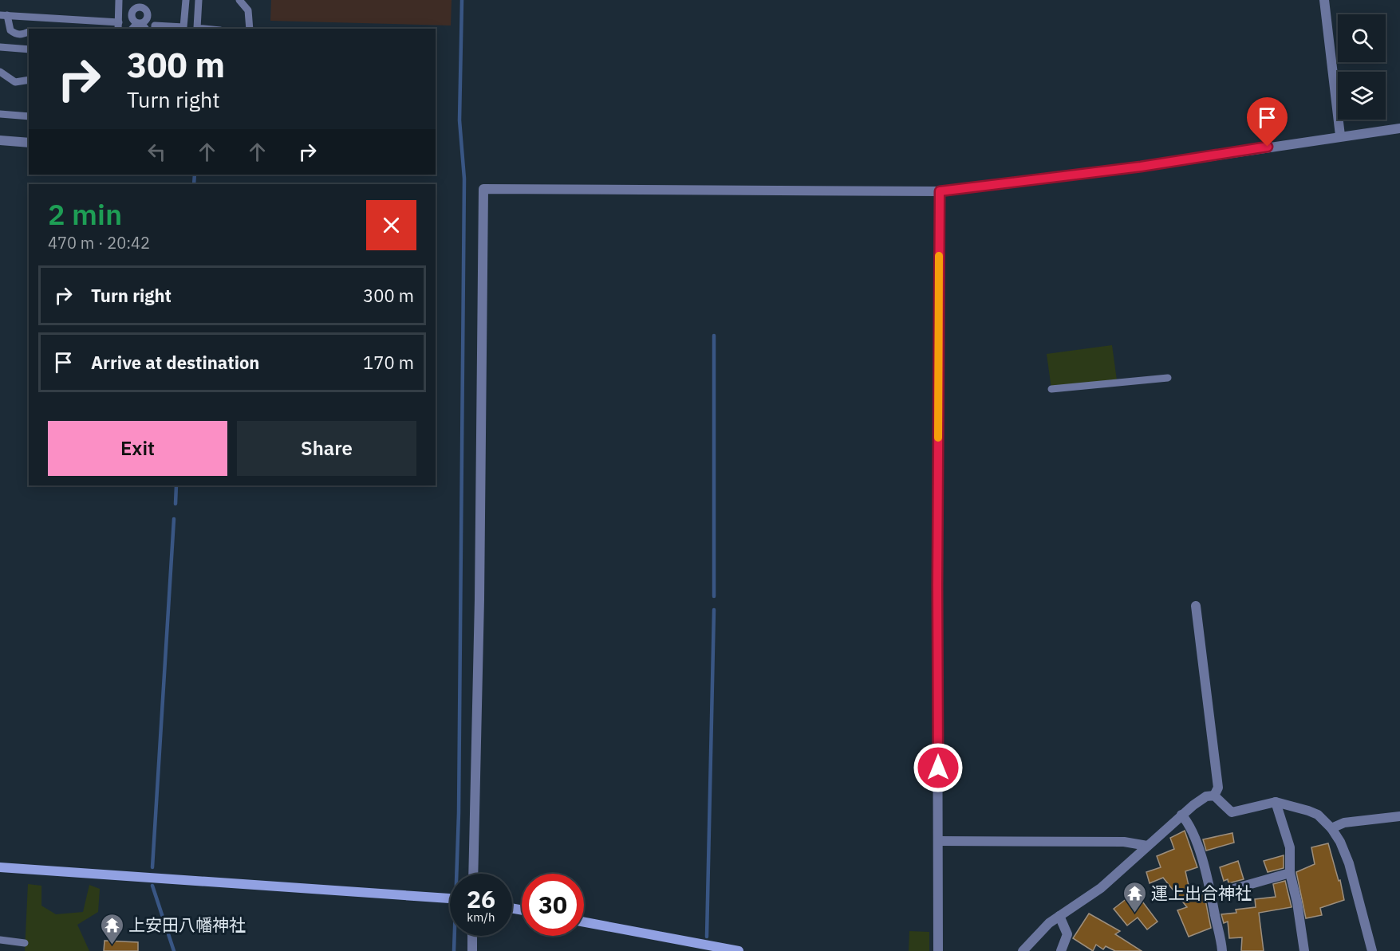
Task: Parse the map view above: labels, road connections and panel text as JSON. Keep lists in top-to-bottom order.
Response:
{
  "places": {
    "temple": ["運上出合神社", "上安田八幡神社"]
  },
  "page": {
    "turn": ["300 m", "Turn right"],
    "heading": ["2 min", "470 m · 20:42"],
    "list": [
      {
        "name": "Turn right",
        "value": "300 m"
      },
      {
        "name": "Arrive at destination",
        "value": "170 m"
      }
    ],
    "buttons": ["Exit", "Share"],
    "speed": "26 km/h",
    "limit": "30"
  }
}
